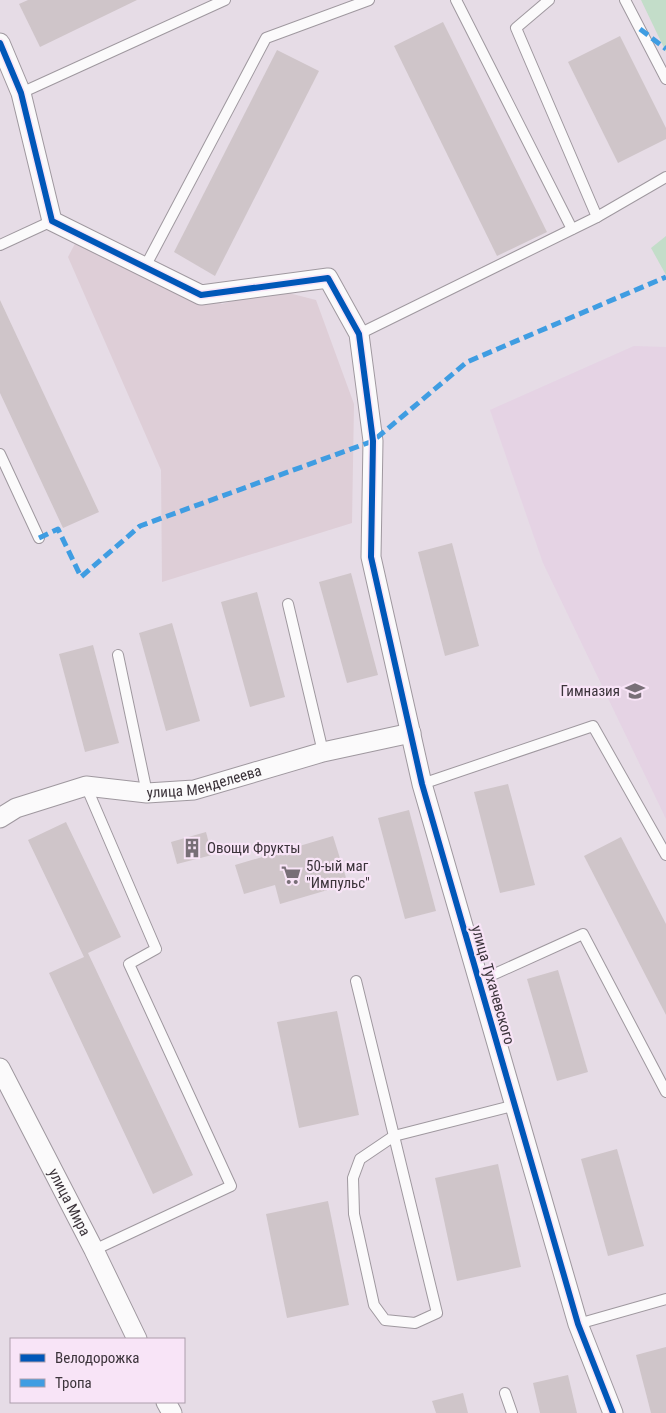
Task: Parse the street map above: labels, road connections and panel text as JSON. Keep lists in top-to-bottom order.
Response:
{
  "streets": {
    "street": ["улица Менделеева", "улица Тухачевского", "улица Мира"]
  },
  "crossings": [
    ["улица Менделеева", "улица Тухачевского"]
  ],
  "places": {
    "school or university": ["Гимназия"],
    "building": ["Овощи Фрукты"],
    "supermarket": ["50-ый маг \"Импульс\""]
  },
  "legend": ["Велодорожка", "Тропа"]
}
